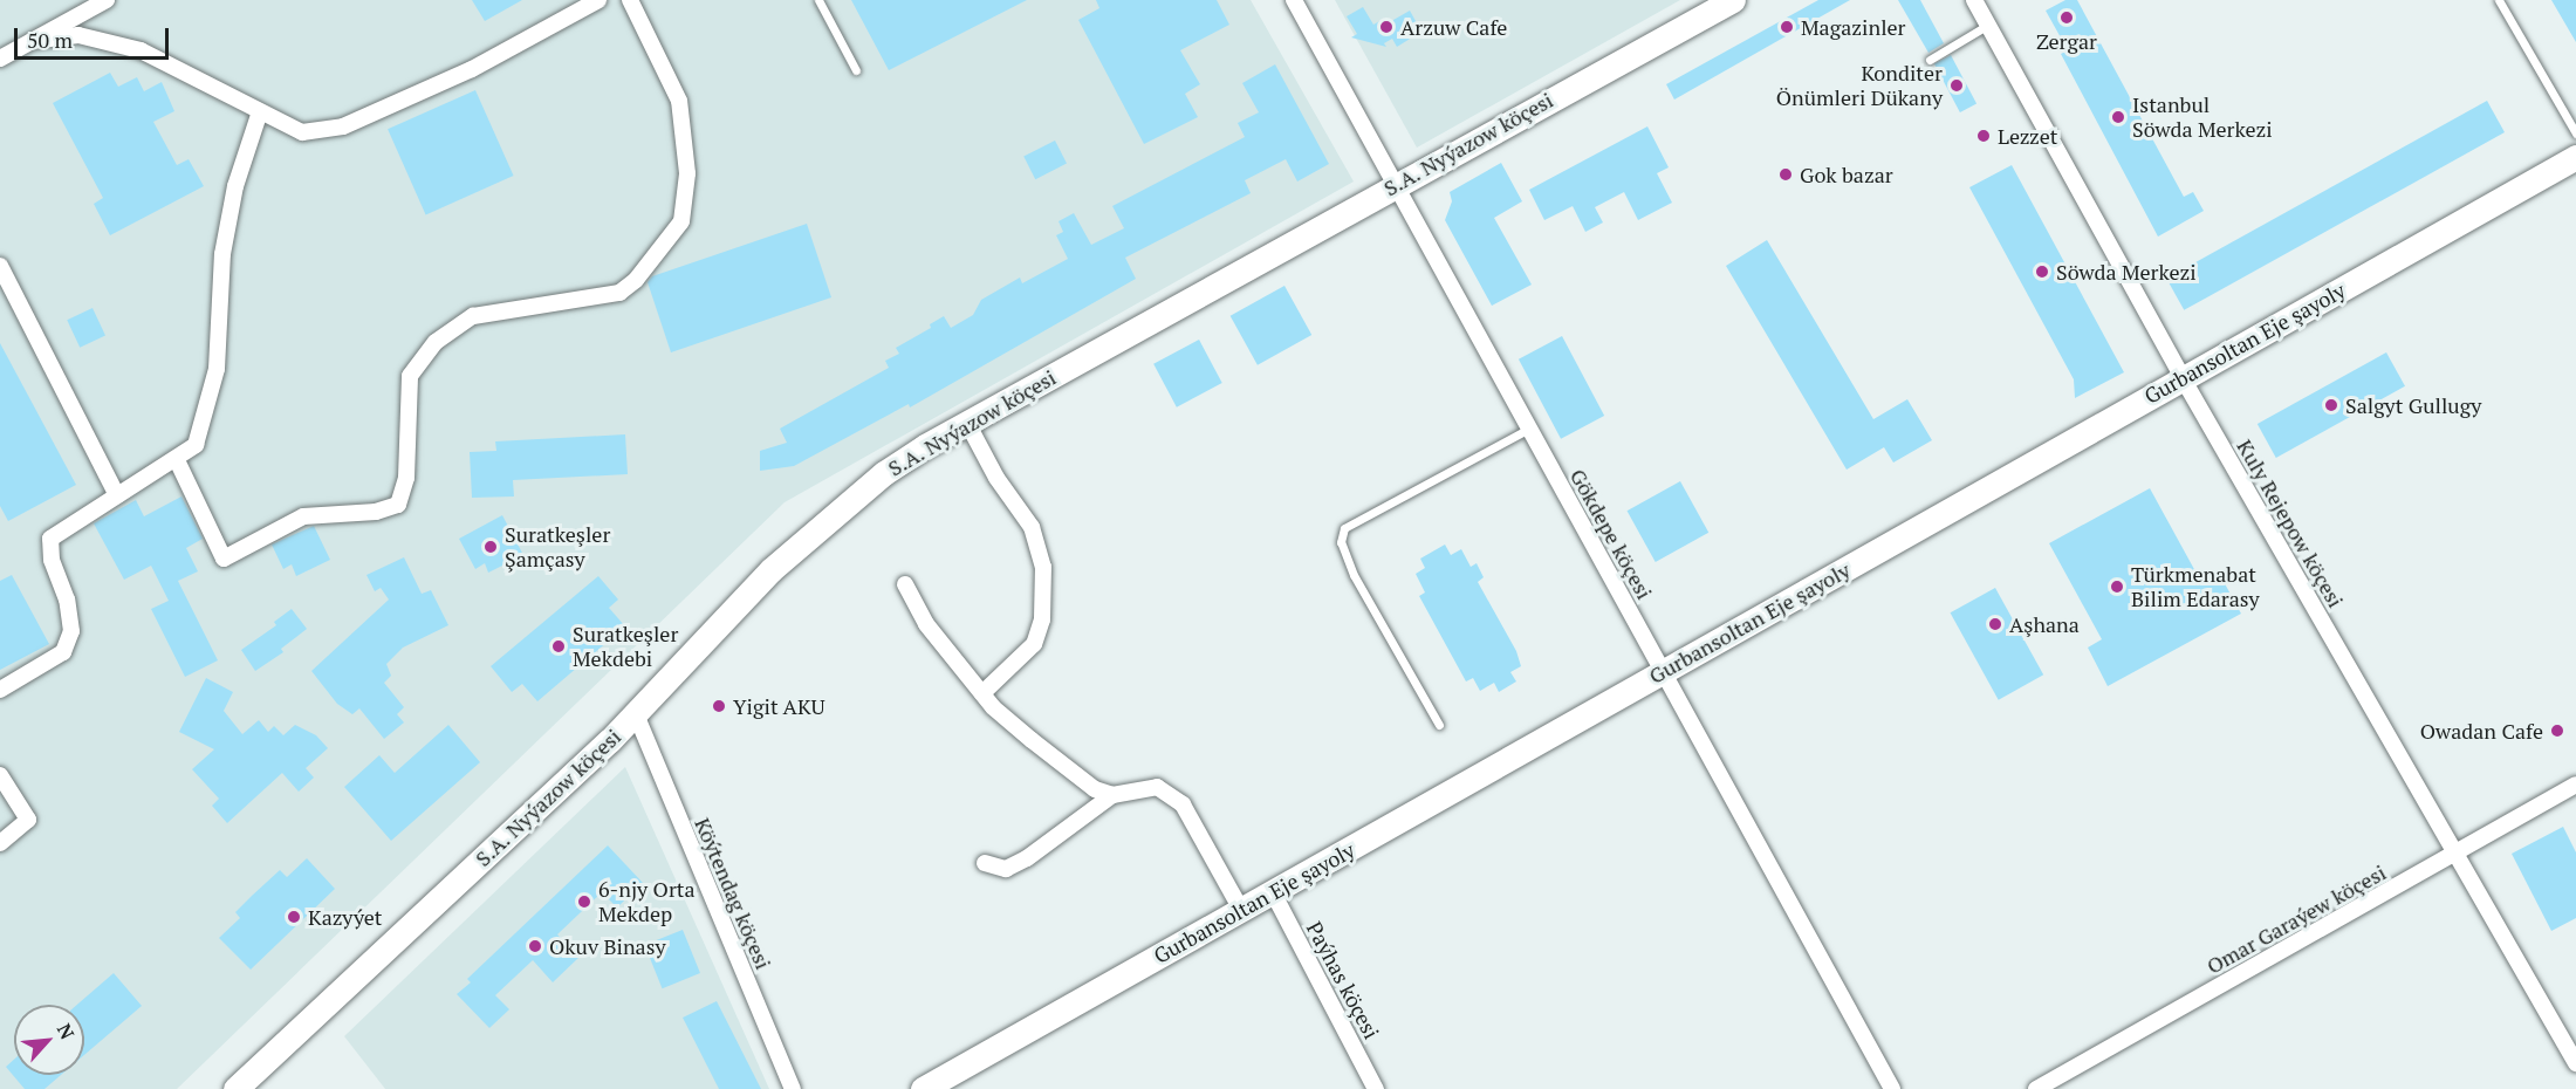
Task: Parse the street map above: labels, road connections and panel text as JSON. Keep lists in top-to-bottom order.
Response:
{
  "streets": {
    "main road": ["S.A. Nyýazow köçesi", "Gurbansoltan Eje şayoly"],
    "street": [
      "Kuly Rejepow köçesi",
      "Gökdepe köçesi",
      "Köýtendag köçesi",
      "Omar Garaýew köçesi",
      "Paýhas köçesi"
    ]
  },
  "crossings": [
    ["S.A. Nyýazow köçesi", "Gökdepe köçesi"],
    ["S.A. Nyýazow köçesi", "Köýtendag köçesi"],
    ["Gurbansoltan Eje şayoly", "Kuly Rejepow köçesi"],
    ["Gurbansoltan Eje şayoly", "Gökdepe köçesi"],
    ["Gurbansoltan Eje şayoly", "Paýhas köçesi"],
    ["Kuly Rejepow köçesi", "Omar Garaýew köçesi"]
  ],
  "places": [
    "Zergar",
    "Arzuw Cafe",
    "Magazinler",
    "Konditer Önümleri Dükany",
    "Istanbul Söwda Merkezi",
    "Lezzet",
    "Gok bazar",
    "Söwda Merkezi",
    "Salgyt Gullugy",
    "Suratkeşler Şamçasy",
    "Türkmenabat Bilim Edarasy",
    "Aşhana",
    "Suratkeşler Mekdebi",
    "Yigit AKU",
    "Owadan Cafe",
    "6-njy Orta Mekdep",
    "Kazyýet",
    "Okuv Binasy"
  ],
  "scale_bar": "50 m",
  "north": "top right"
}
